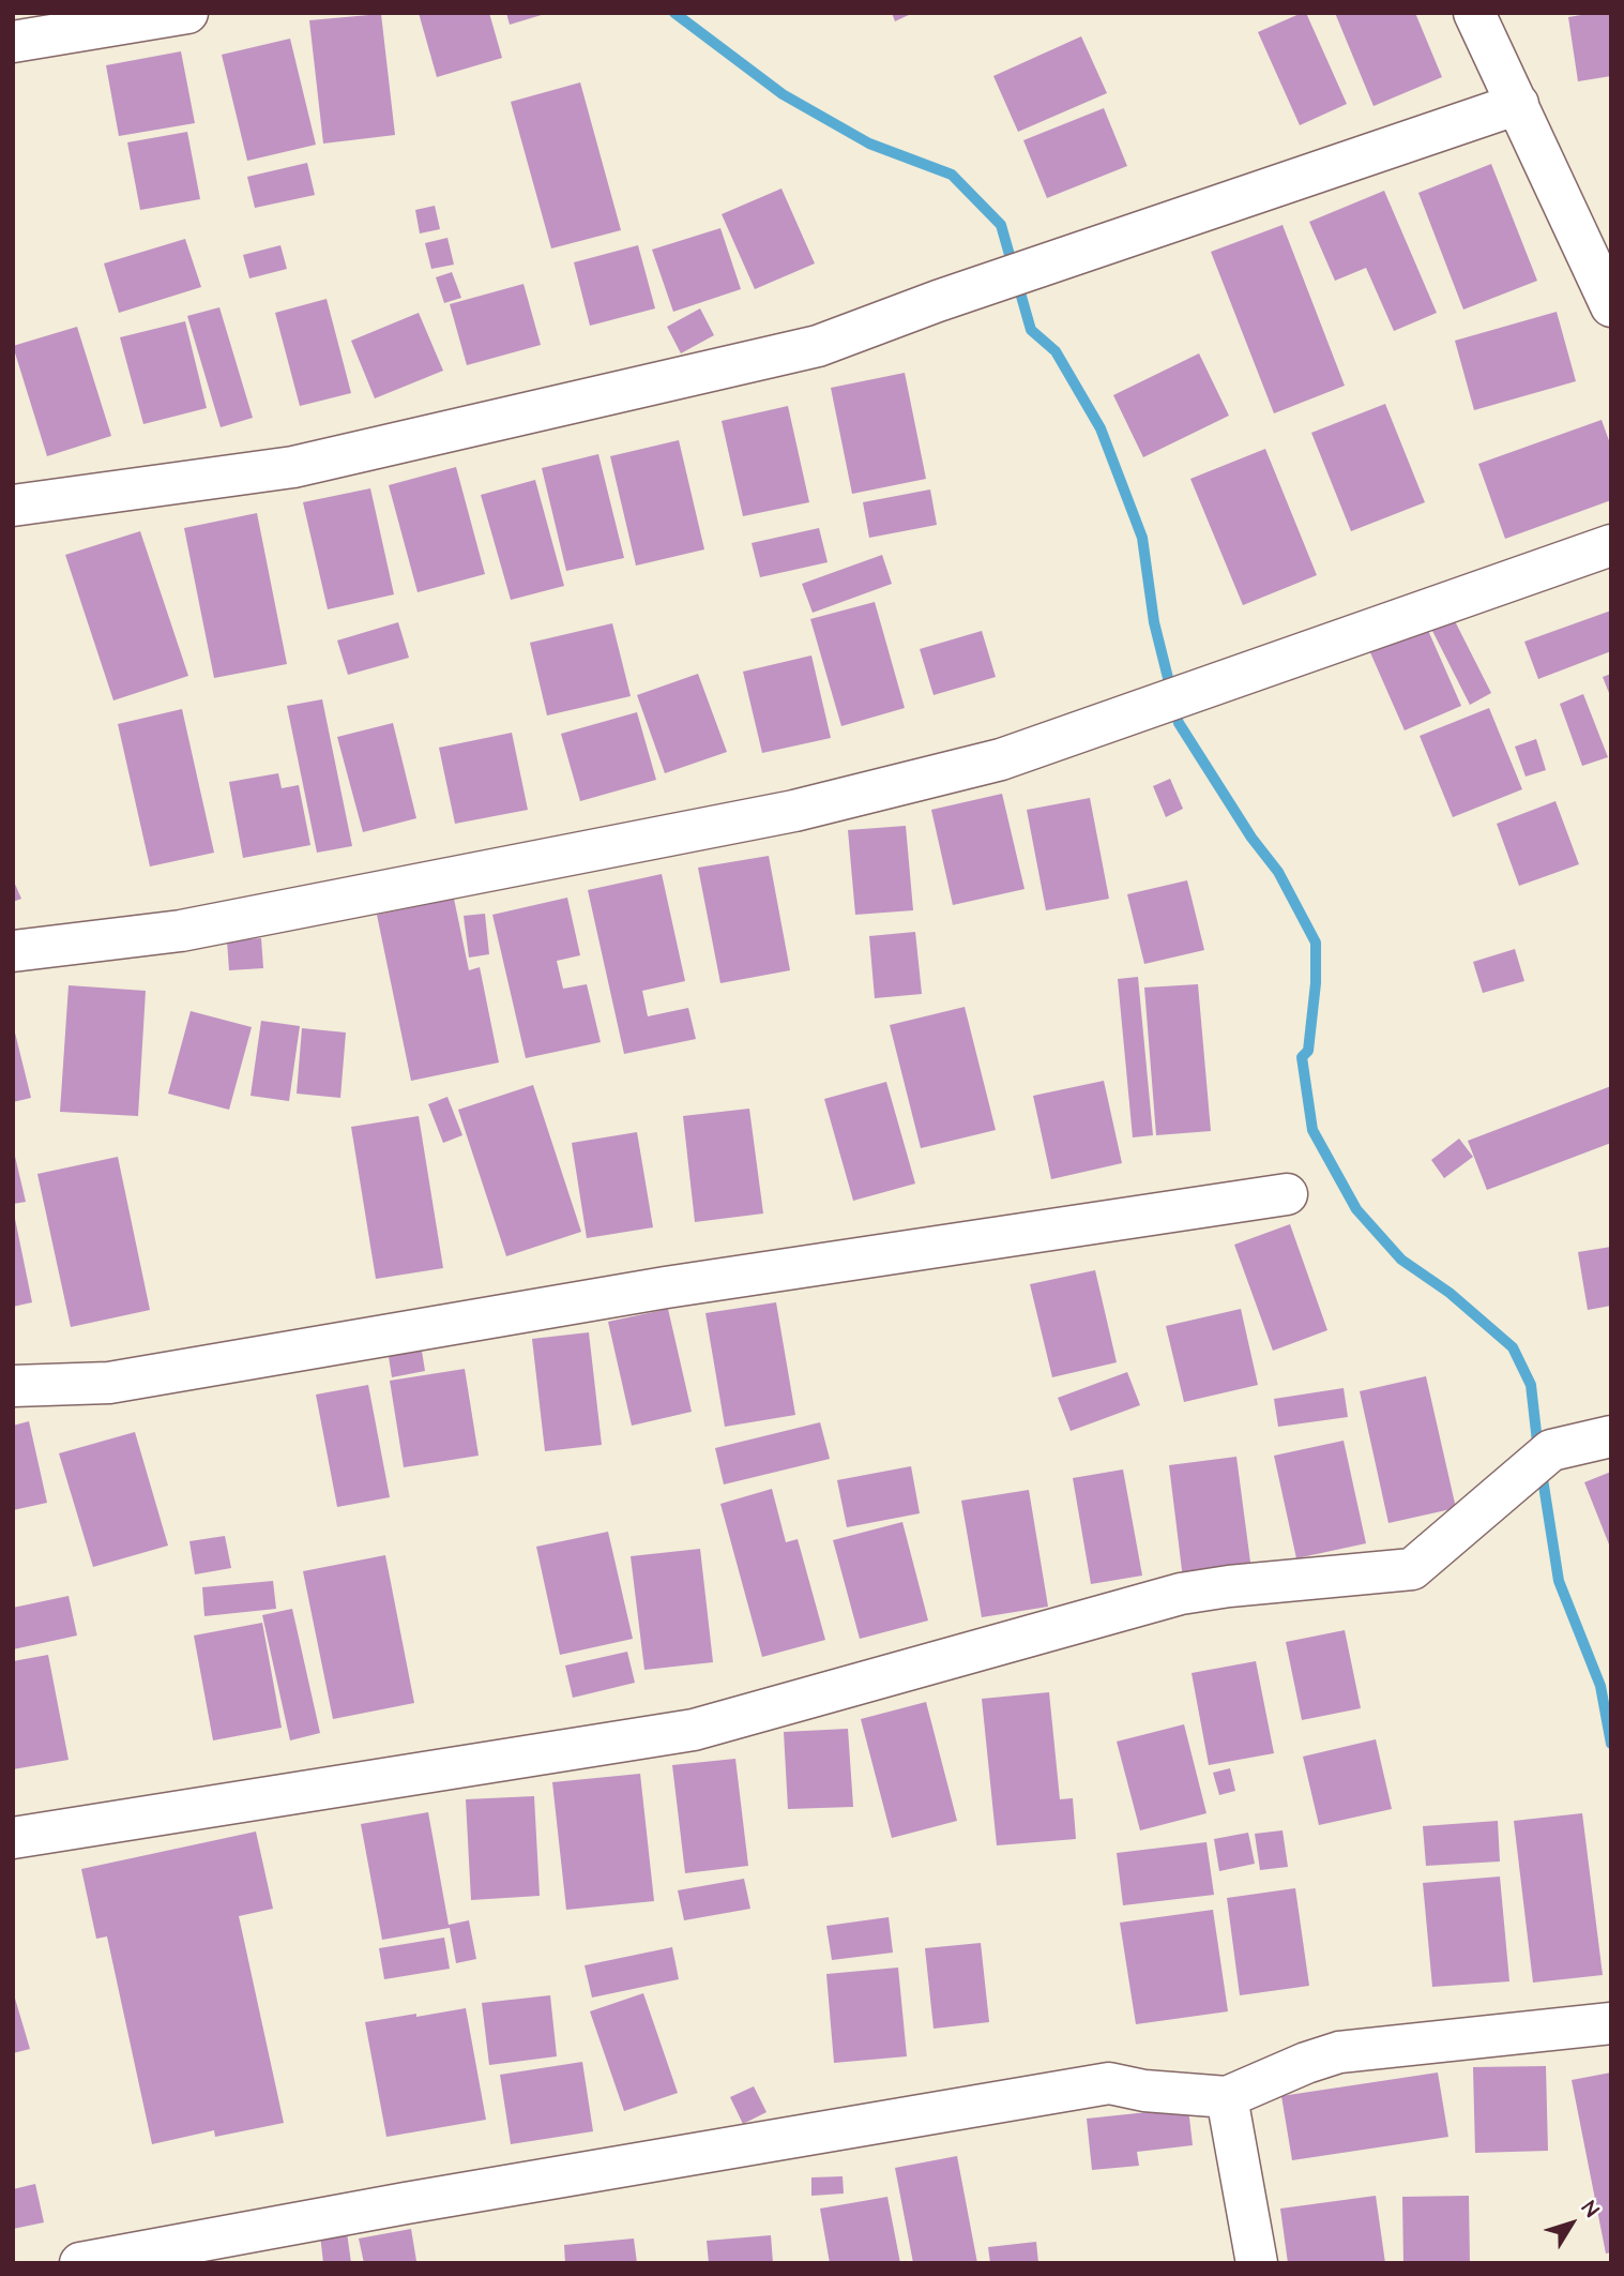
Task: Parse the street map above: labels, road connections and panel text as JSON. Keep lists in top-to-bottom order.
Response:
{
  "north": "top right"
}
